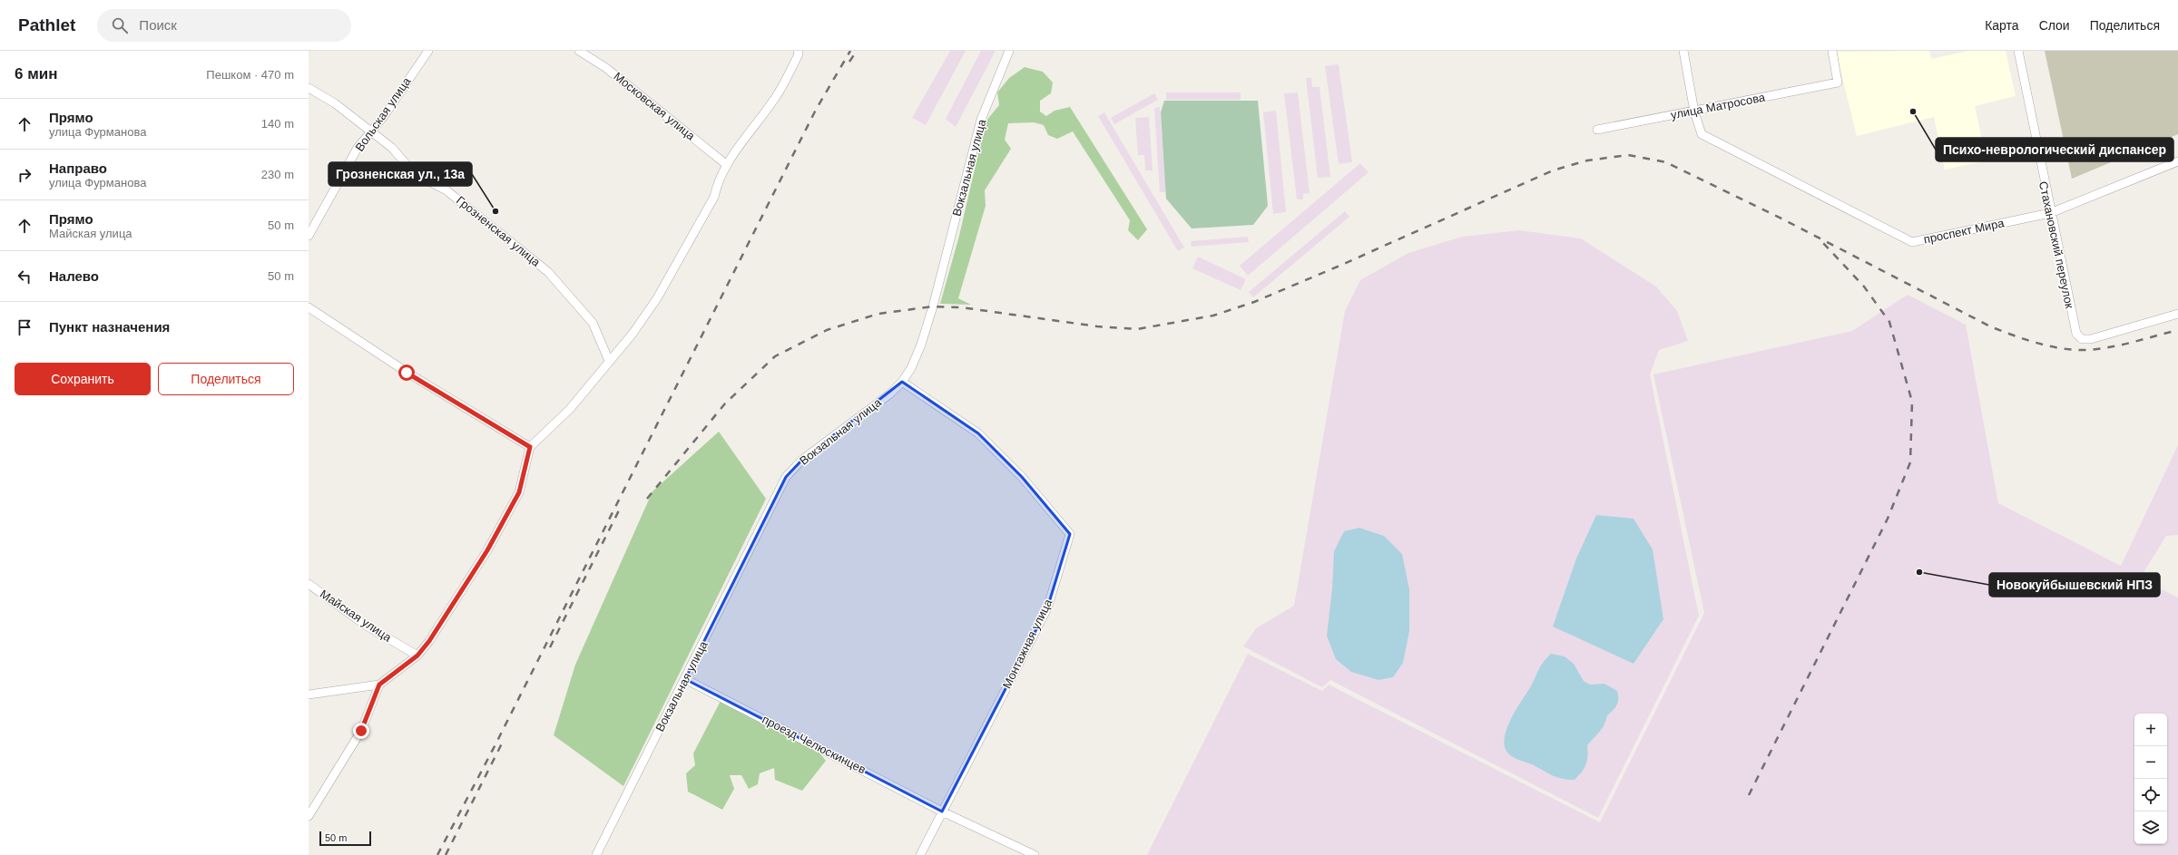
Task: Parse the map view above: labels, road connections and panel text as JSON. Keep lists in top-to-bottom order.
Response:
{
  "streets": {
    "street": [
      "Московская улица",
      "улица Матросова",
      "Вольская улица",
      "Вокзальная улица",
      "Грозненская улица",
      "проспект Мира",
      "Стахановский переулок",
      "Майская улица",
      "Монтажная улица",
      "проезд Челюскинцев"
    ]
  },
  "crossings": [
    ["улица Матросова", "проспект Мира"],
    ["Вольская улица", "Грозненская улица"],
    ["Вокзальная улица", "Монтажная улица"],
    ["Вокзальная улица", "проезд Челюскинцев"],
    ["проспект Мира", "Стахановский переулок"],
    ["Монтажная улица", "проезд Челюскинцев"]
  ],
  "places": ["Психо-неврологический диспансер", "Грозненская ул., 13а", "Новокуйбышевский НПЗ"],
  "scale_bar": "50 m",
  "page": {
    "header": "Pathlet",
    "search": "Поиск",
    "nav": ["Карта", "Слои", "Поделиться"],
    "heading": ["6 мин", "Пешком · 470 m"],
    "list": [
      ["Прямо", "улица Фурманова", "140 m"],
      ["Направо", "улица Фурманова", "230 m"],
      ["Прямо", "Майская улица", "50 m"],
      ["Налево", "50 m"],
      "Пункт назначения"
    ],
    "buttons": ["Сохранить", "Поделиться"],
    "map_buttons": ["+", "−"],
    "scale": "50 m"
  }
}
